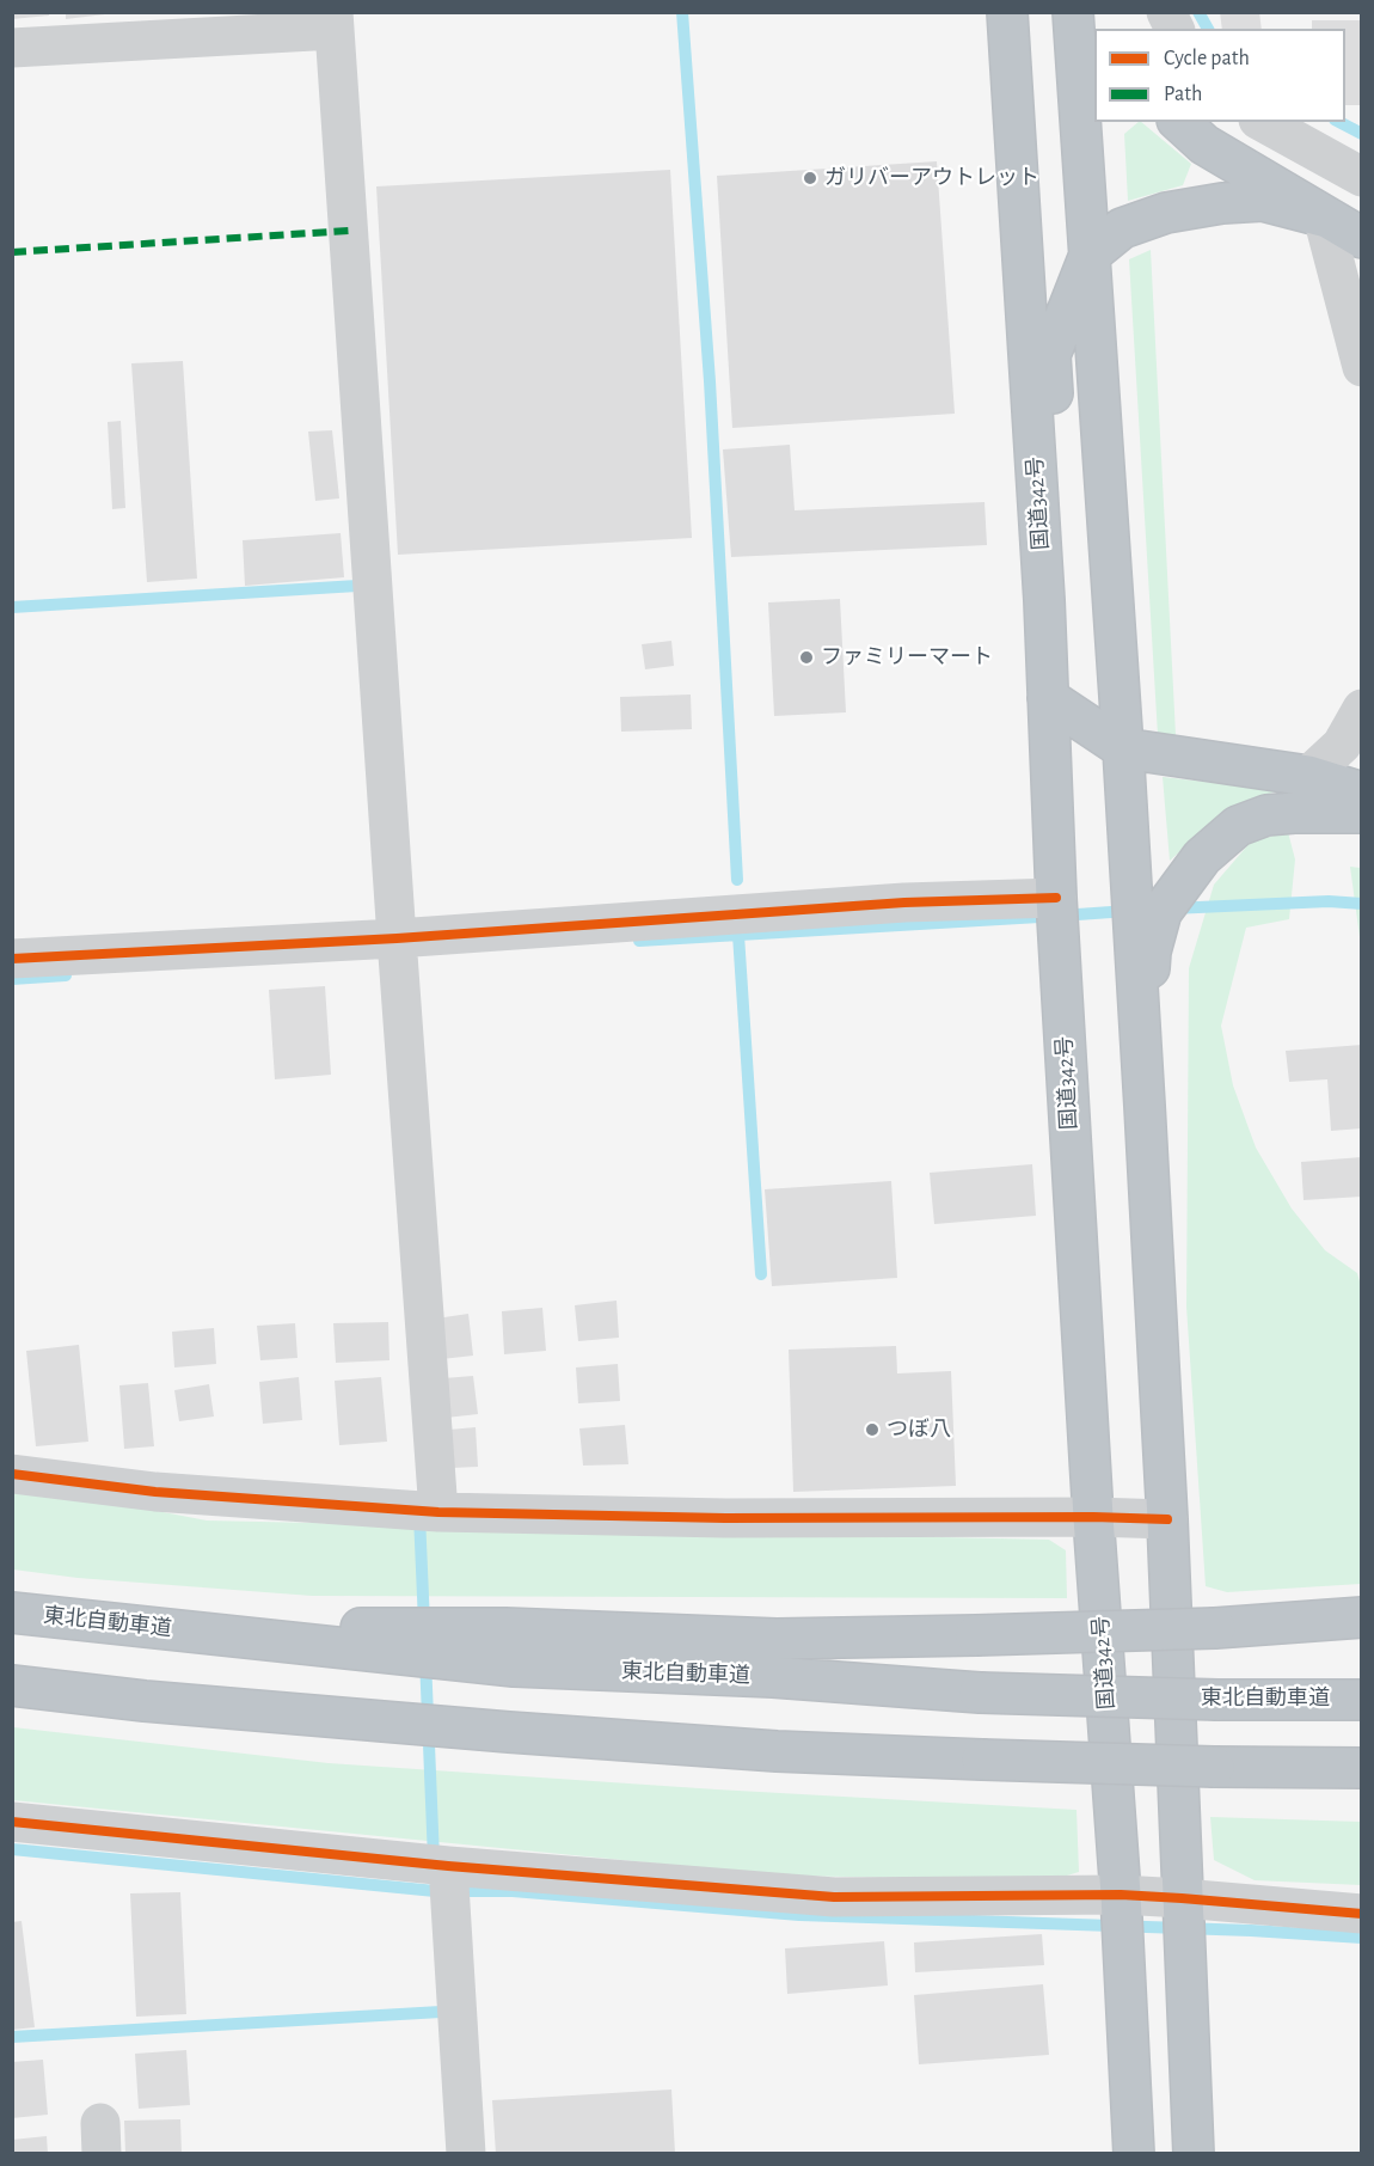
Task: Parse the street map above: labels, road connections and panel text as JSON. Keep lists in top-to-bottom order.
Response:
{
  "streets": {
    "highway": ["国道342号", "東北自動車道"]
  },
  "places": ["ガリバーアウトレット", "ファミリーマート", "つぼ八"],
  "legend": ["Cycle path", "Path"]
}
